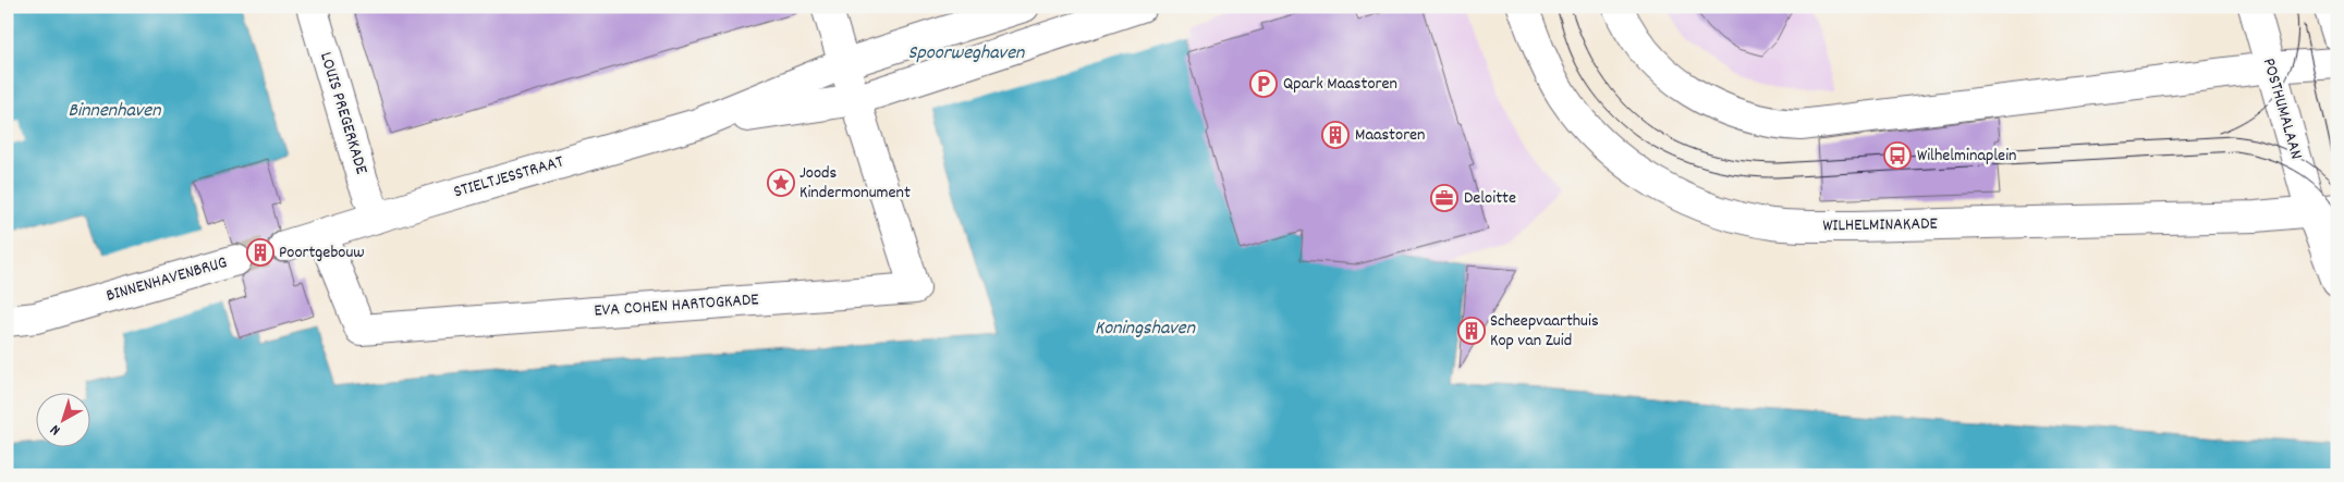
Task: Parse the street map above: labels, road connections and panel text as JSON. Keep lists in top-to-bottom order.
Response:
{
  "streets": {
    "street": [
      "POSTHUMALAAN",
      "LOUIS PREGERKADE",
      "STIELTJESSTRAAT",
      "WILHELMINAKADE",
      "BINNENHAVENBRUG",
      "EVA COHEN HARTOGKADE"
    ]
  },
  "crossings": [
    ["POSTHUMALAAN", "WILHELMINAKADE"],
    ["LOUIS PREGERKADE", "STIELTJESSTRAAT"],
    ["STIELTJESSTRAAT", "EVA COHEN HARTOGKADE"]
  ],
  "water": ["Spoorweghaven", "Binnenhaven", "Koningshaven"],
  "places": {
    "parking": ["Qpark Maastoren"],
    "building": ["Maastoren", "Poortgebouw", "Scheepvaarthuis Kop van Zuid"],
    "bus stop": ["Wilhelminaplein"],
    "place": ["Joods Kindermonument"],
    "office": ["Deloitte"]
  },
  "north": "bottom left"
}
